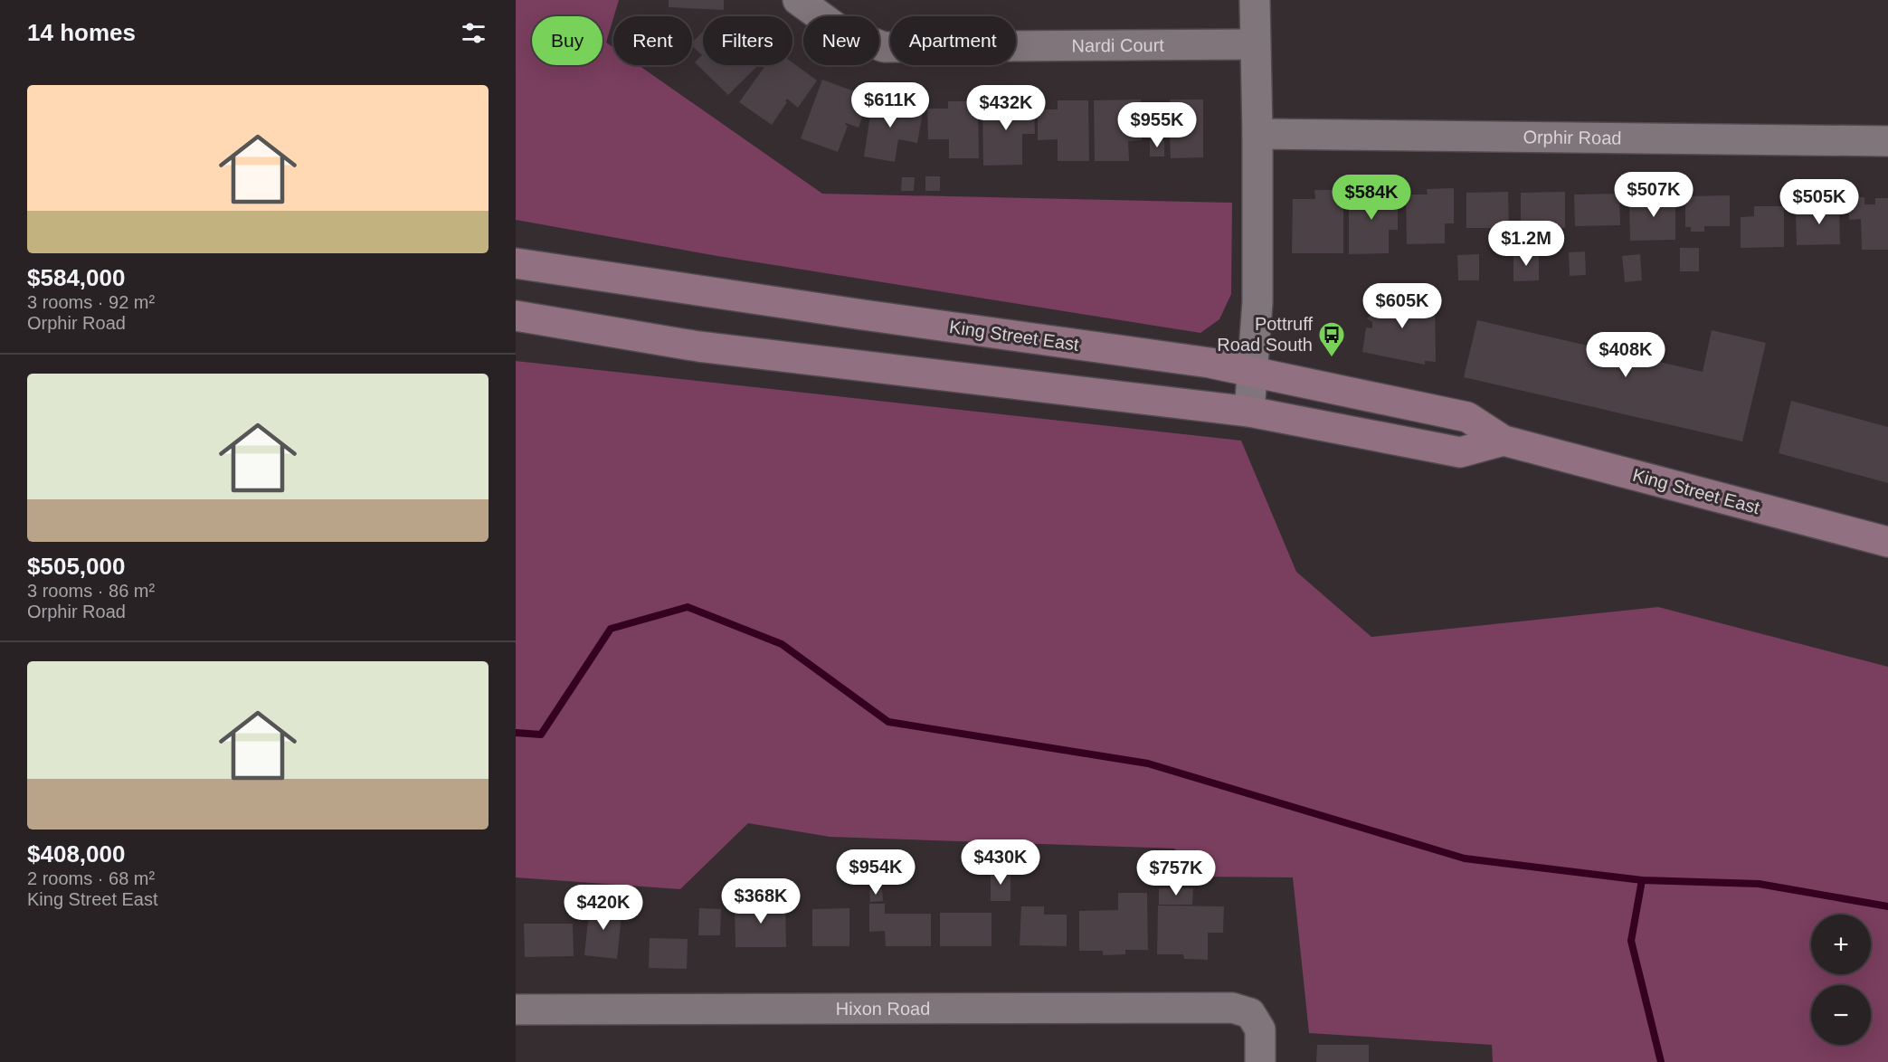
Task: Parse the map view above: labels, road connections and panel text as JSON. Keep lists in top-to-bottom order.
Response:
{
  "streets": {
    "main road": ["King Street East"],
    "street": ["Nardi Court", "Orphir Road", "Hixon Road"]
  },
  "places": {
    "bus stop": ["Pottruff Road South"]
  },
  "page": {
    "heading": "14 homes",
    "chip": [
      "Buy",
      "Rent",
      "Filters",
      "New",
      "Apartment"
    ],
    "list": [
      {
        "name": "$584,000",
        "note": "3 rooms · 92 m² · Orphir Road"
      },
      {
        "name": "$505,000",
        "note": "3 rooms · 86 m² · Orphir Road"
      },
      {
        "name": "$408,000",
        "note": "2 rooms · 68 m² · King Street East"
      }
    ],
    "price": [
      "$611K",
      "$432K",
      "$955K",
      "$507K",
      "$584K",
      "$505K",
      "$1.2M",
      "$605K",
      "$408K",
      "$430K",
      "$954K",
      "$757K",
      "$368K",
      "$420K"
    ],
    "map_buttons": ["+", "−"]
  }
}
